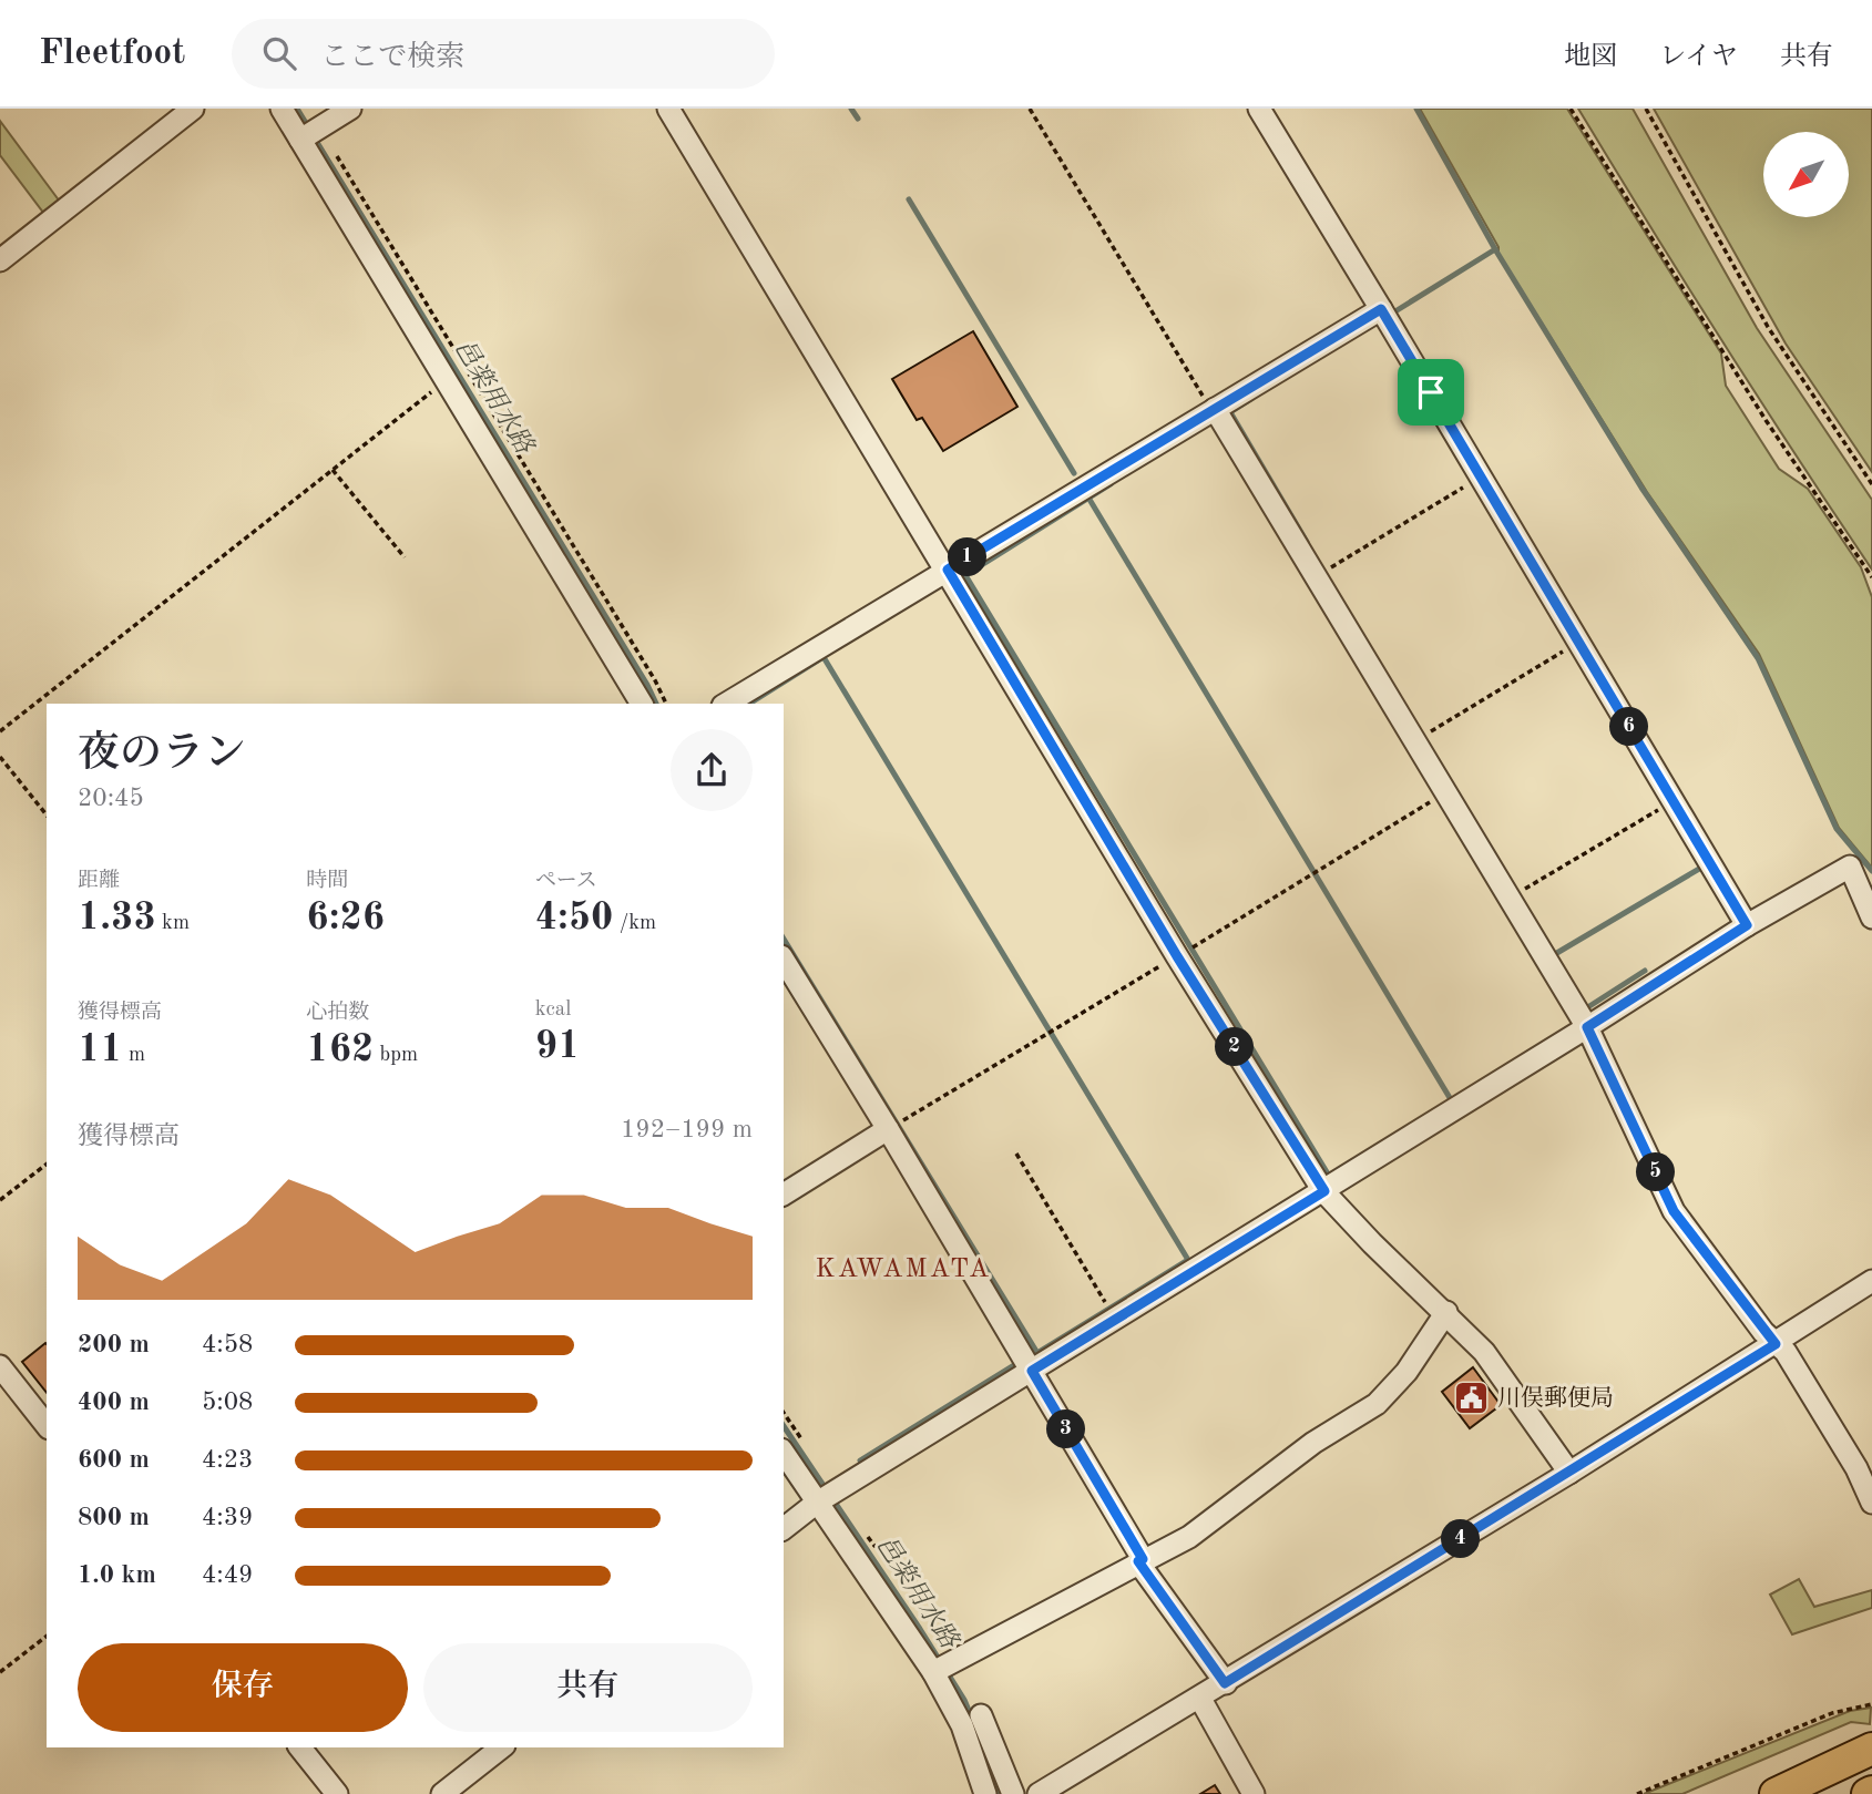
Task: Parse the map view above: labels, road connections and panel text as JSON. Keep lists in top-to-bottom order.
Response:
{
  "districts": ["KAWAMATA"],
  "water": ["邑楽用水路"],
  "places": {
    "public building": ["川俣郵便局"]
  },
  "north": "bottom left",
  "page": {
    "header": "Fleetfoot",
    "search": "ここで検索",
    "nav": ["地図", "レイヤ", "共有"],
    "pins": [
      "1",
      "6",
      "2",
      "5",
      "3",
      "4"
    ],
    "heading": ["夜のラン", "20:45"],
    "stats": [
      ["距離", "1.33 km"],
      ["時間", "6:26"],
      ["ペース", "4:50 /km"],
      ["獲得標高", "11 m"],
      ["心拍数", "162 bpm"],
      ["kcal", "91"]
    ],
    "chart": ["獲得標高", "192–199 m"],
    "list": [
      {
        "name": "200 m",
        "note": "4:58"
      },
      {
        "name": "400 m",
        "note": "5:08"
      },
      {
        "name": "600 m",
        "note": "4:23"
      },
      {
        "name": "800 m",
        "note": "4:39"
      },
      {
        "name": "1.0 km",
        "note": "4:49"
      }
    ],
    "buttons": ["保存", "共有"]
  }
}
